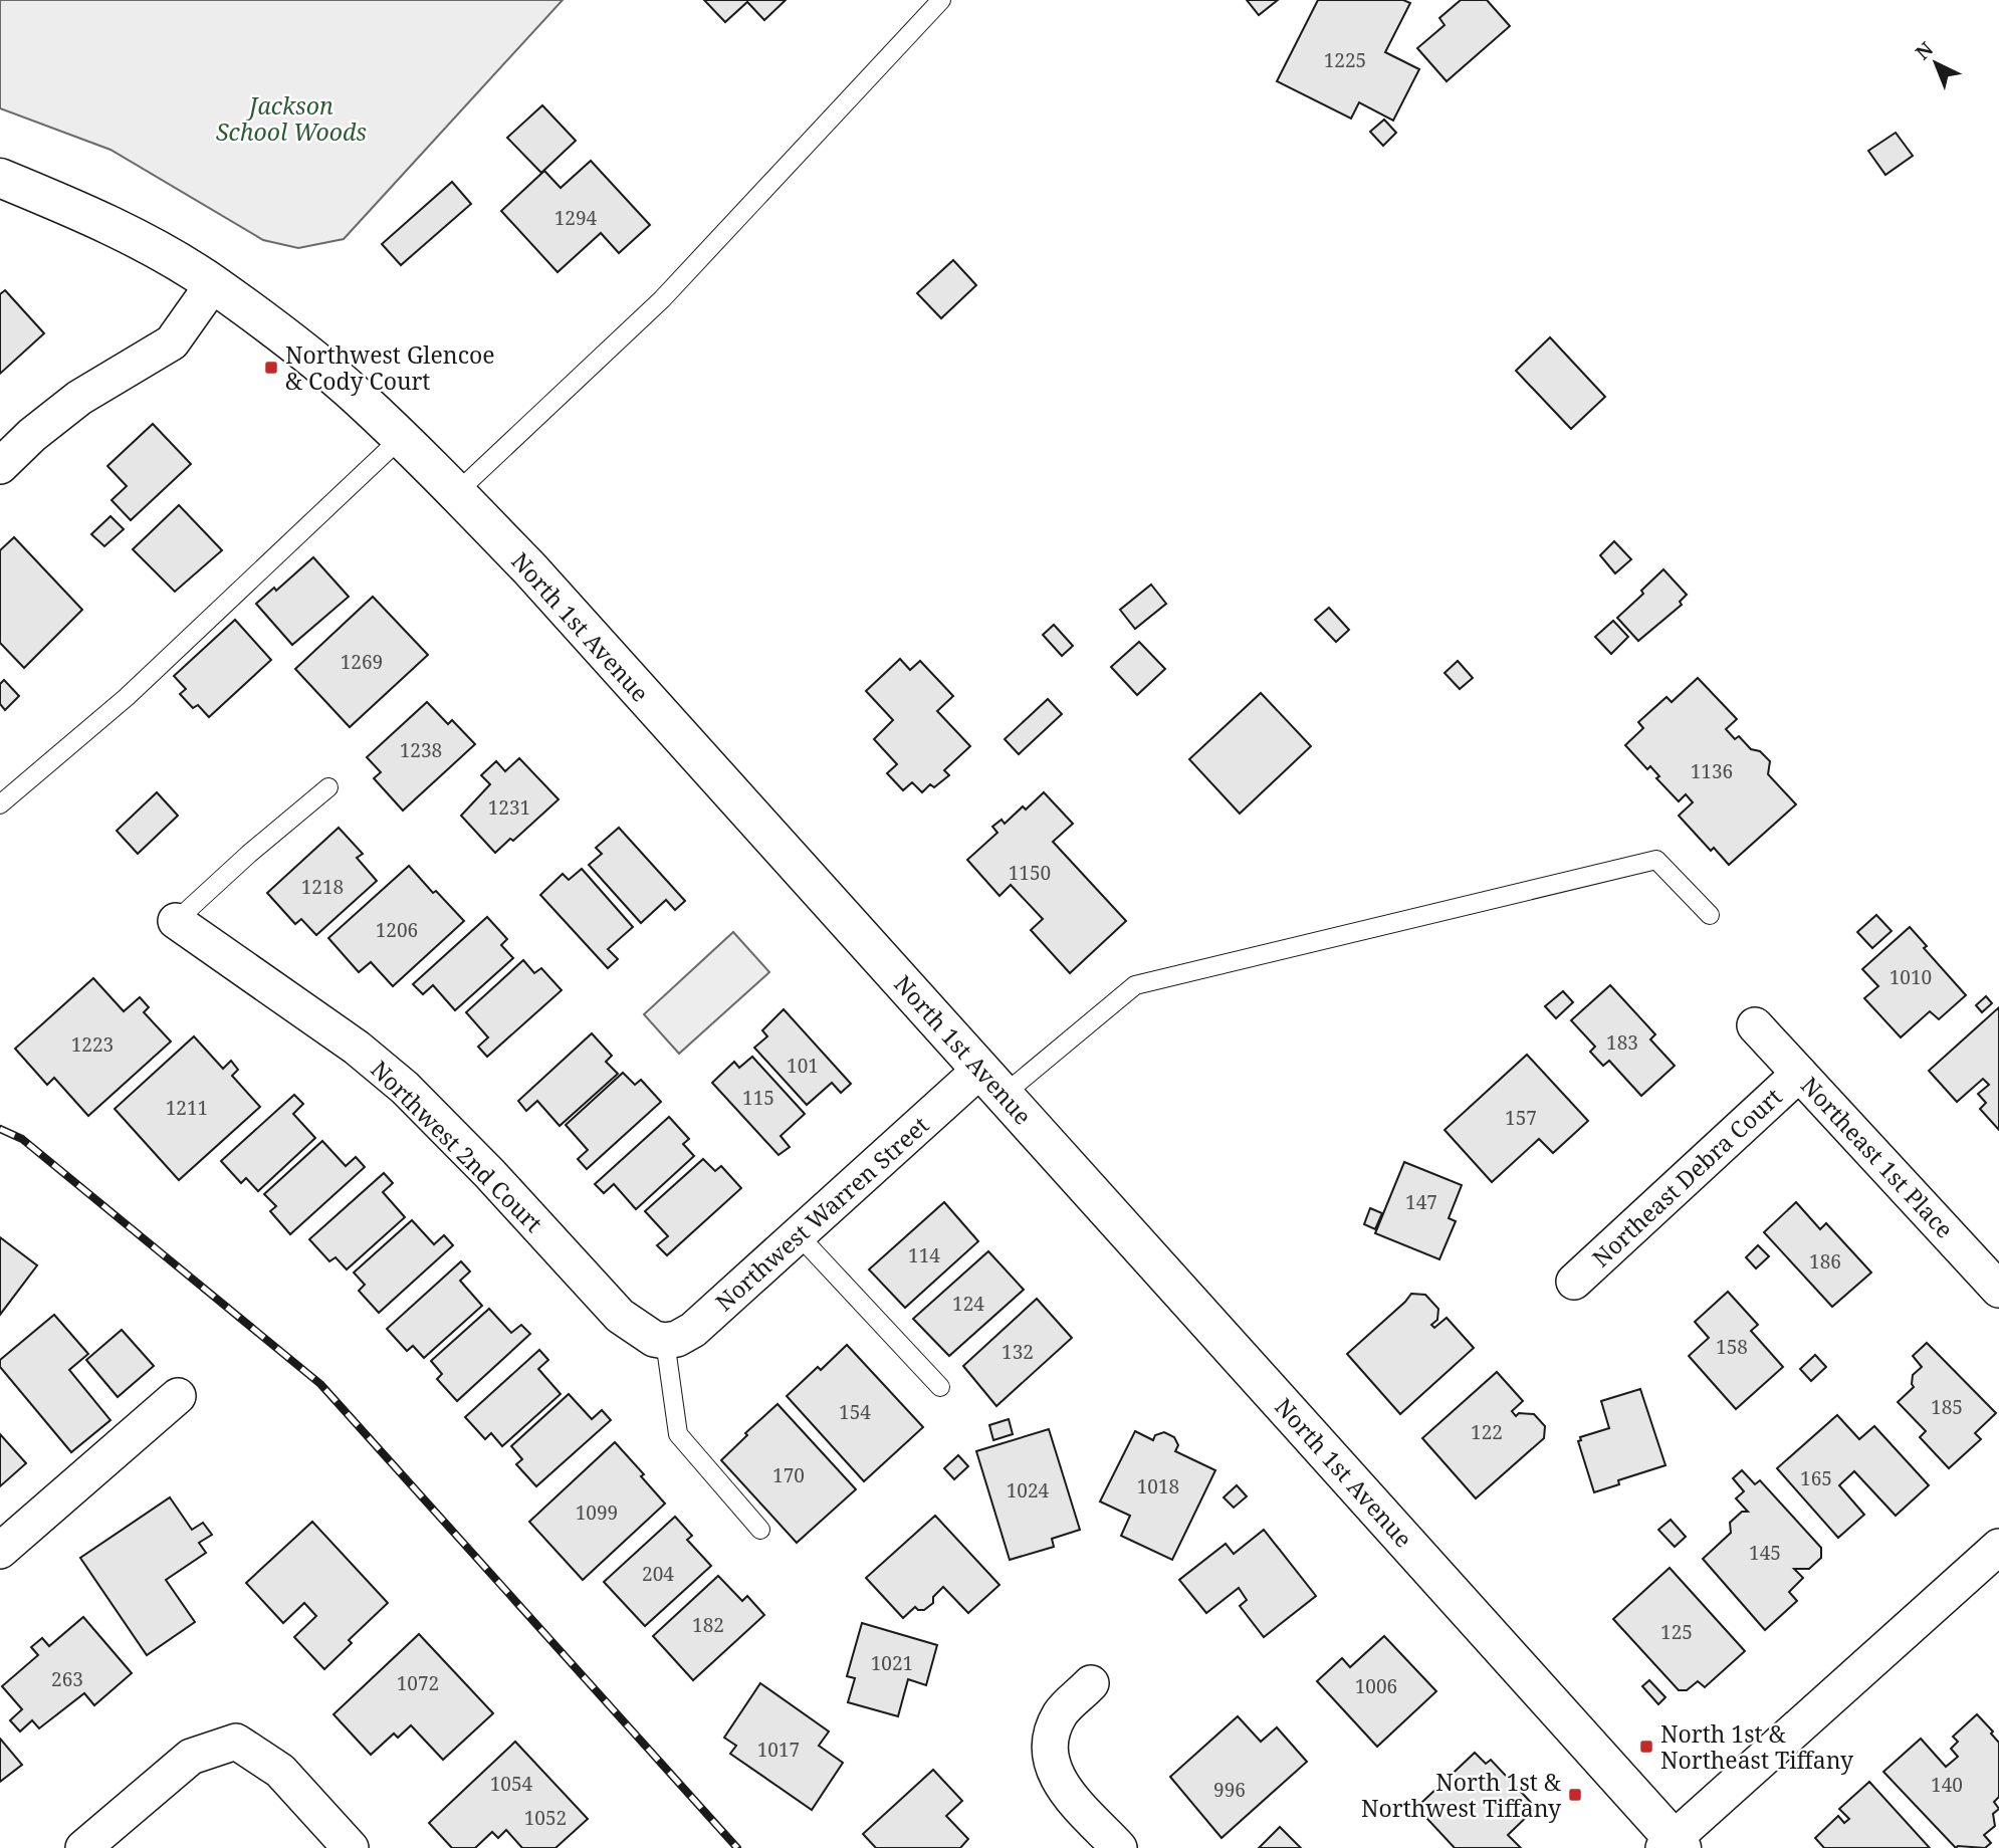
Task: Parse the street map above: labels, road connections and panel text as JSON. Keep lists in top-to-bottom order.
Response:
{
  "streets": {
    "main road": ["North 1st Avenue"],
    "street": [
      "Northwest 2nd Court",
      "Northeast 1st Place",
      "Northeast Debra Court",
      "Northwest Warren Street"
    ]
  },
  "crossings": [
    ["North 1st Avenue", "Northwest Warren Street"],
    ["Northwest 2nd Court", "Northwest Warren Street"],
    ["Northeast 1st Place", "Northeast Debra Court"]
  ],
  "parks": ["Jackson School Woods"],
  "places": {
    "transit": ["Northwest Glencoe & Cody Court", "North 1st & Northeast Tiffany", "North 1st & Northwest Tiffany"]
  },
  "house_numbers": [
    "1225",
    "1294",
    "1269",
    "1238",
    "1136",
    "1231",
    "1150",
    "1218",
    "1206",
    "1010",
    "183",
    "1223",
    "101",
    "115",
    "1211",
    "157",
    "147",
    "114",
    "186",
    "124",
    "158",
    "132",
    "185",
    "154",
    "122",
    "170",
    "165",
    "1018",
    "1024",
    "1099",
    "145",
    "204",
    "182",
    "125",
    "1021",
    "263",
    "1072",
    "1006",
    "1017",
    "1054",
    "140",
    "996",
    "1052"
  ],
  "north": "top left"
}
